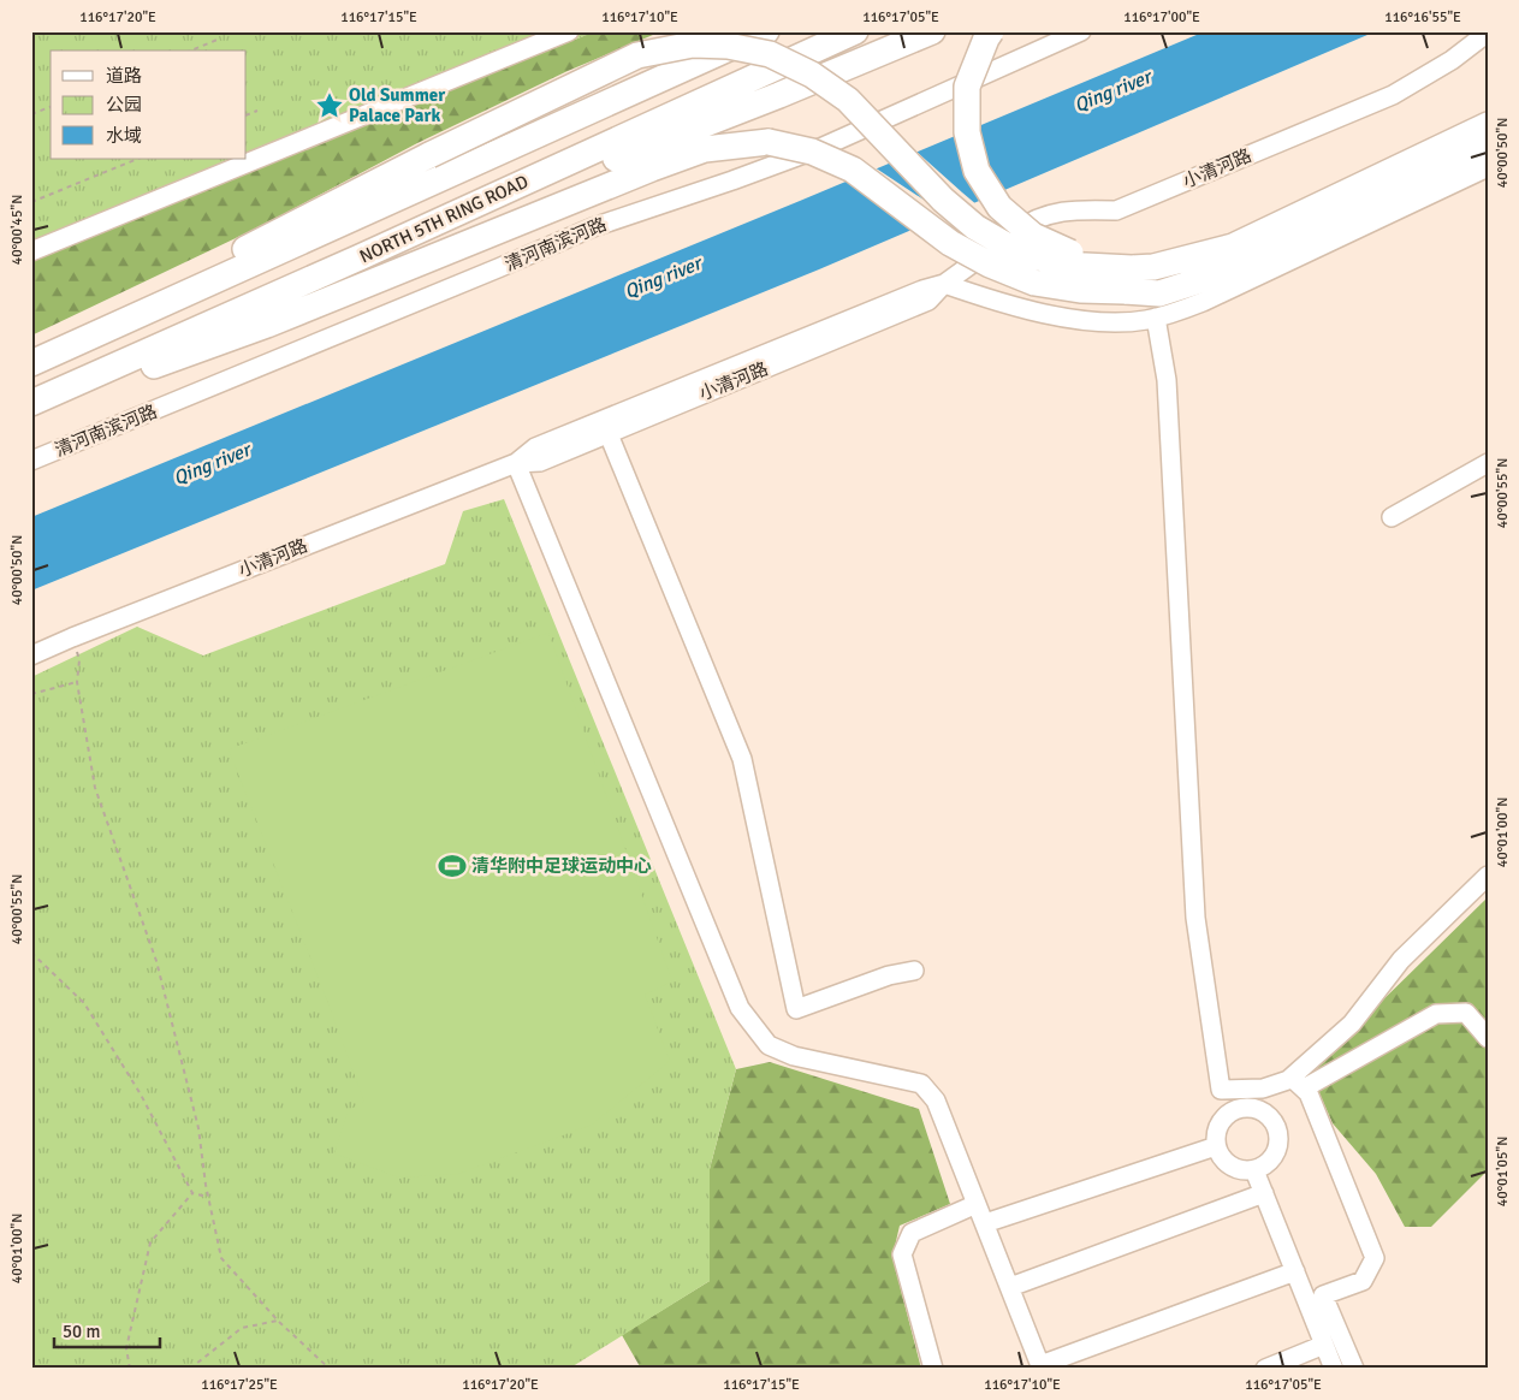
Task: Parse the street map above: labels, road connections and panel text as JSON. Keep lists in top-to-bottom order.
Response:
{
  "streets": {
    "highway": ["NORTH 5TH RING ROAD"],
    "street": ["小清河路", "清河南滨河路"]
  },
  "water": ["Qing river"],
  "places": {
    "place": ["Old Summer Palace Park"],
    "sports": ["清华附中足球运动中心"]
  },
  "legend": ["道路", "公园", "水域"],
  "scale_bar": "50 m",
  "coordinates": [
    "116°17'20\"E",
    "116°17'15\"E",
    "116°17'10\"E",
    "116°17'05\"E",
    "116°17'00\"E",
    "116°16'55\"E",
    "40°00'50\"N",
    "40°00'45\"N",
    "40°00'55\"N",
    "40°01'00\"N",
    "40°01'05\"N",
    "116°17'25\"E"
  ]
}
